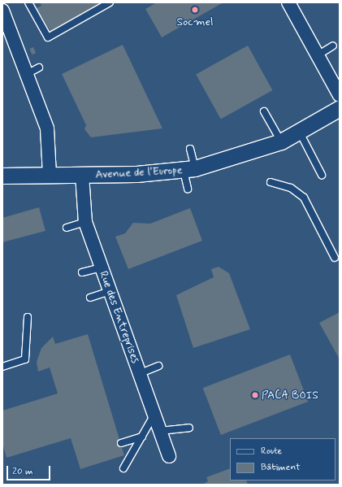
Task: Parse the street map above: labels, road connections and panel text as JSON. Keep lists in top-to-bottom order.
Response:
{
  "streets": {
    "street": ["Avenue de l'Europe", "Rue des Entreprises"]
  },
  "crossings": [
    ["Avenue de l'Europe", "Rue des Entreprises"]
  ],
  "places": ["Socmel", "PACA BOIS"],
  "legend": ["Route", "Bâtiment"],
  "scale_bar": "20 m"
}
